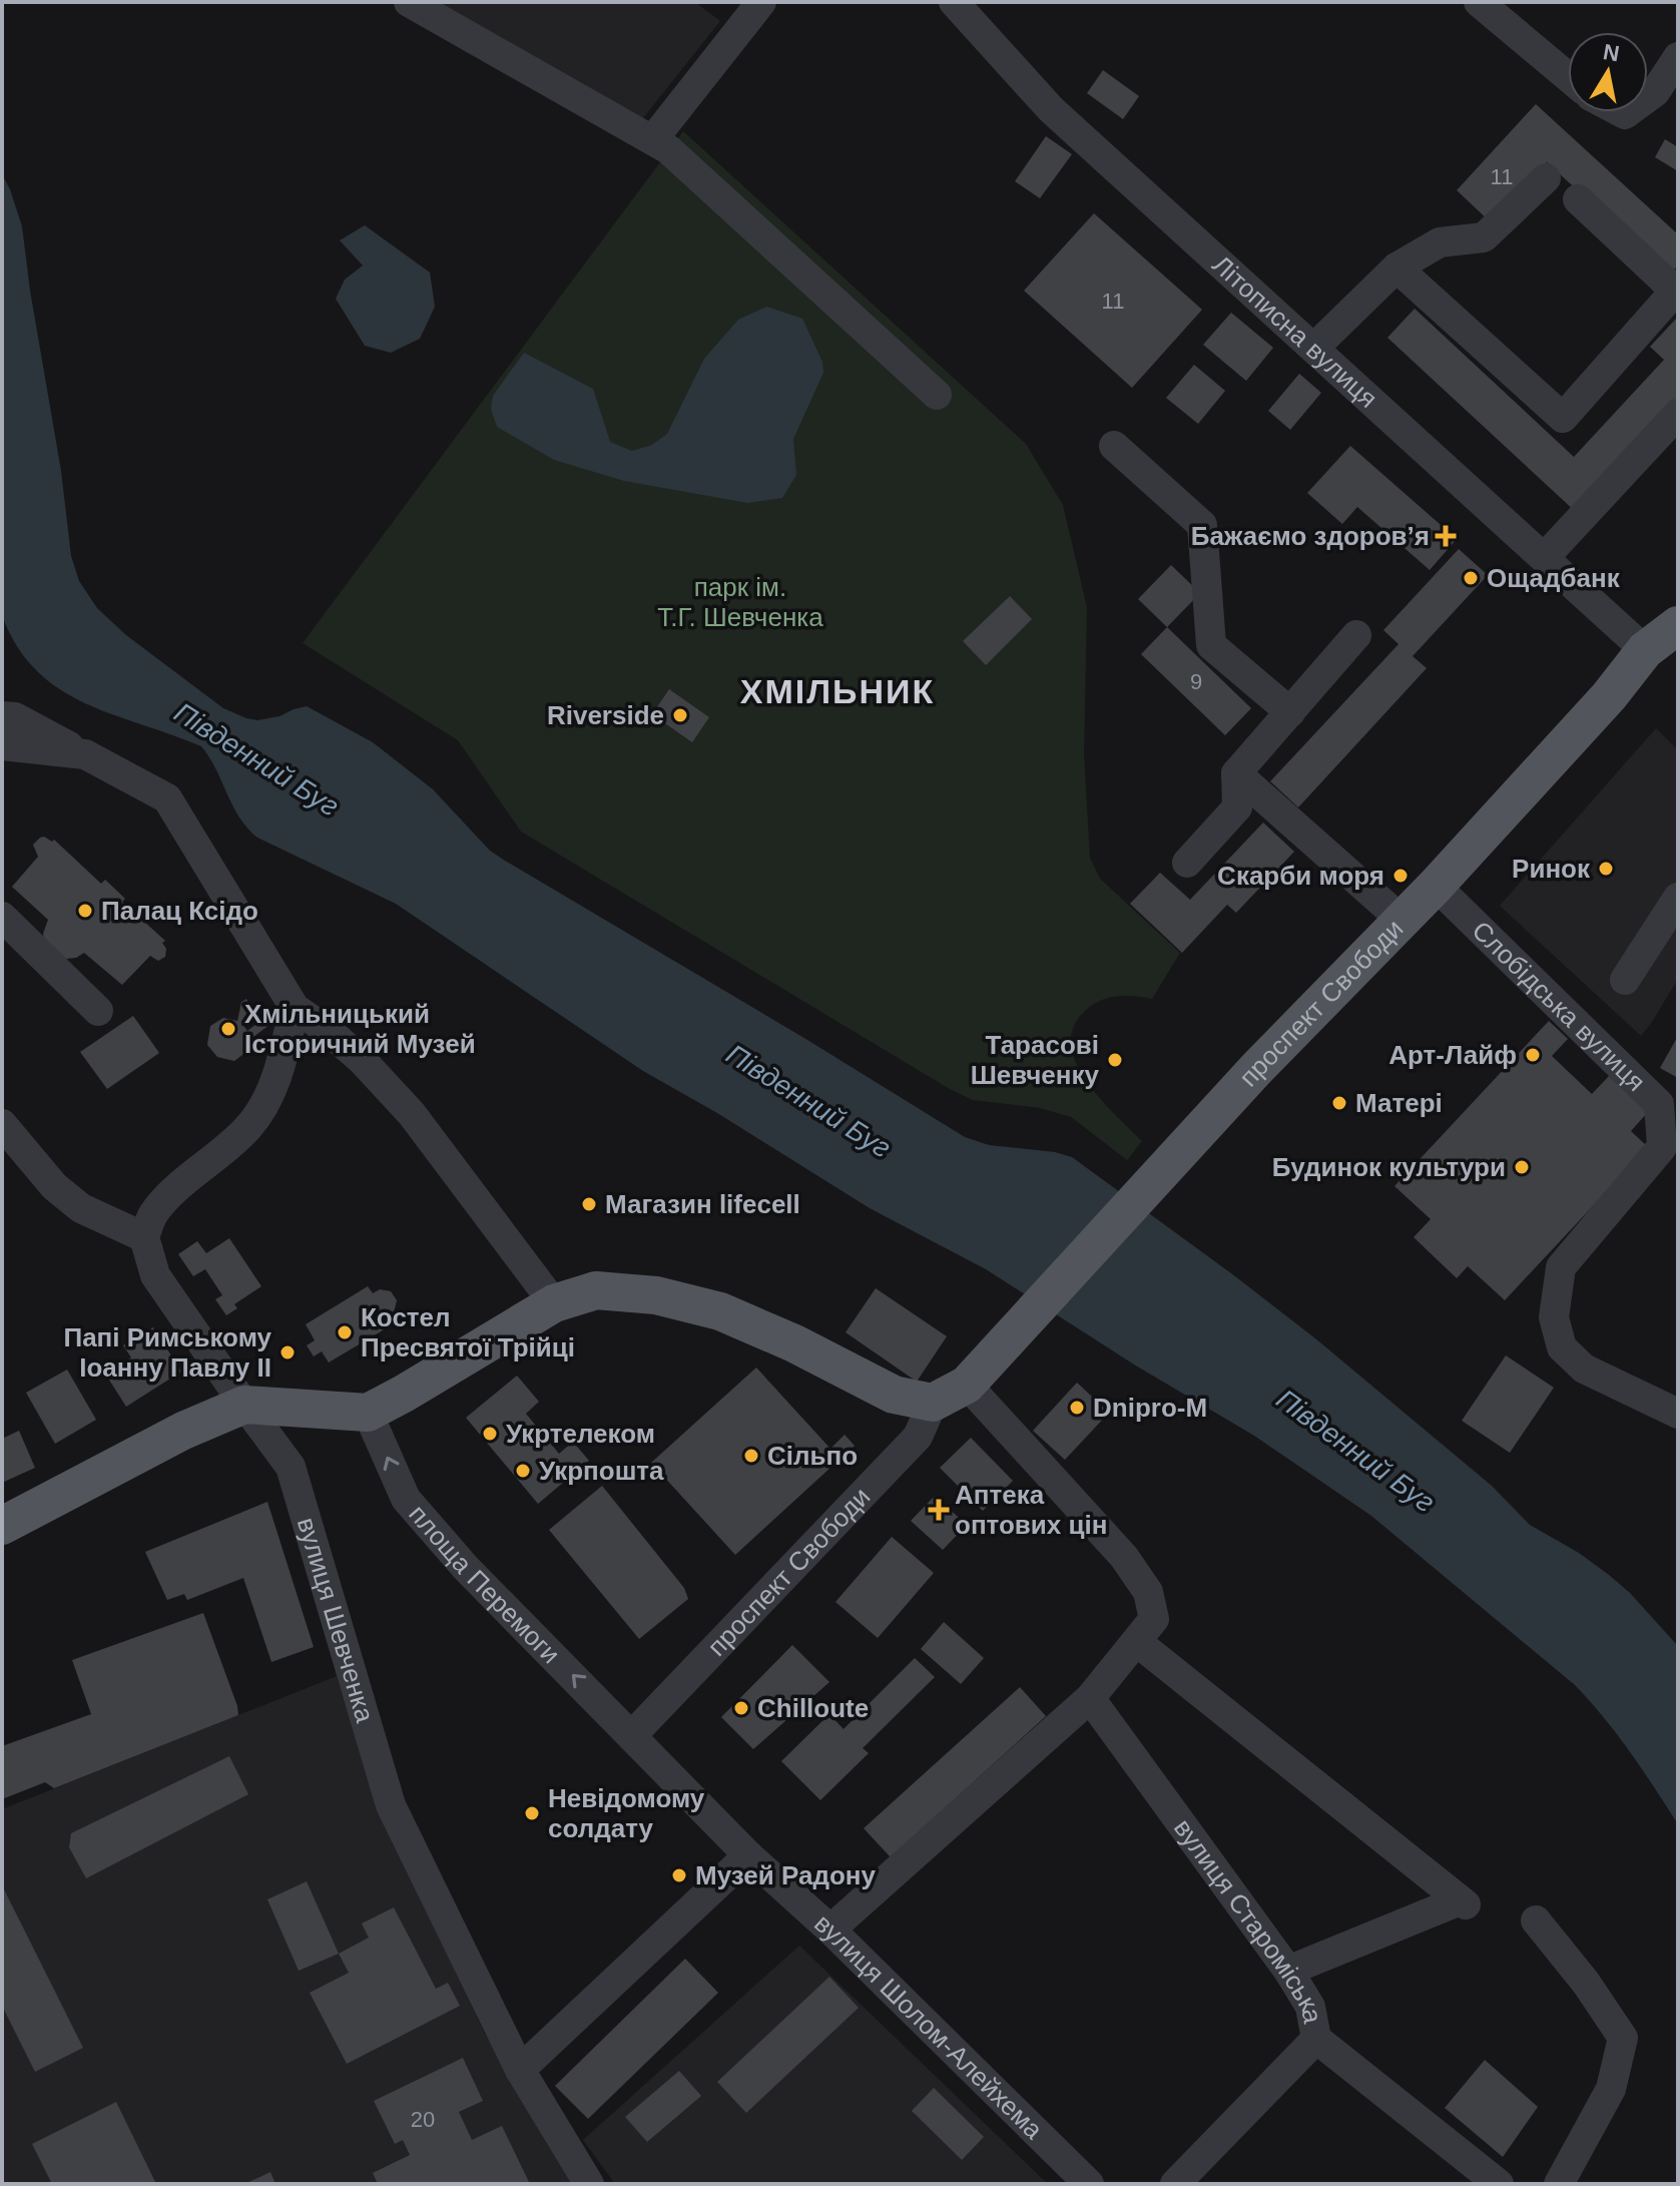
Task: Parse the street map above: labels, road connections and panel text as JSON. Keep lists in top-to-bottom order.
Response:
{
  "streets": {
    "main road": ["проспект Свободи"],
    "street": [
      "Літописна вулиця",
      "Слобідська вулиця",
      "площа Перемоги",
      "вулиця Шевченка",
      "вулиця Староміська",
      "вулиця Шолом-Алейхема"
    ]
  },
  "crossings": [
    ["Літописна вулиця", "проспект Свободи"],
    ["проспект Свободи", "Слобідська вулиця"],
    ["проспект Свободи", "площа Перемоги"],
    ["проспект Свободи", "вулиця Шолом-Алейхема"],
    ["площа Перемоги", "вулиця Шолом-Алейхема"]
  ],
  "one_way": ["площа Перемоги"],
  "districts": ["ХМІЛЬНИК"],
  "water": ["Південний Буг"],
  "parks": ["парк ім. Т.Г. Шевченка"],
  "places": {
    "health": ["Бажаємо здоров’я", "Аптека оптових цін"],
    "other": [
      "Ощадбанк",
      "Riverside",
      "Ринок",
      "Скарби моря",
      "Палац Ксідо",
      "Хмільницький Історичний Музей",
      "Арт-Лайф",
      "Тарасові Шевченку",
      "Матері",
      "Будинок культури",
      "Магазин lifecell",
      "Костел Пресвятої Трійці",
      "Папі Римському Іоанну Павлу ІІ",
      "Dnipro-M",
      "Укртелеком",
      "Сільпо",
      "Укрпошта",
      "Chilloute",
      "Невідомому солдату",
      "Музей Радону"
    ]
  },
  "house_numbers": [
    "11",
    "11",
    "9",
    "20"
  ],
  "north": "top"
}
